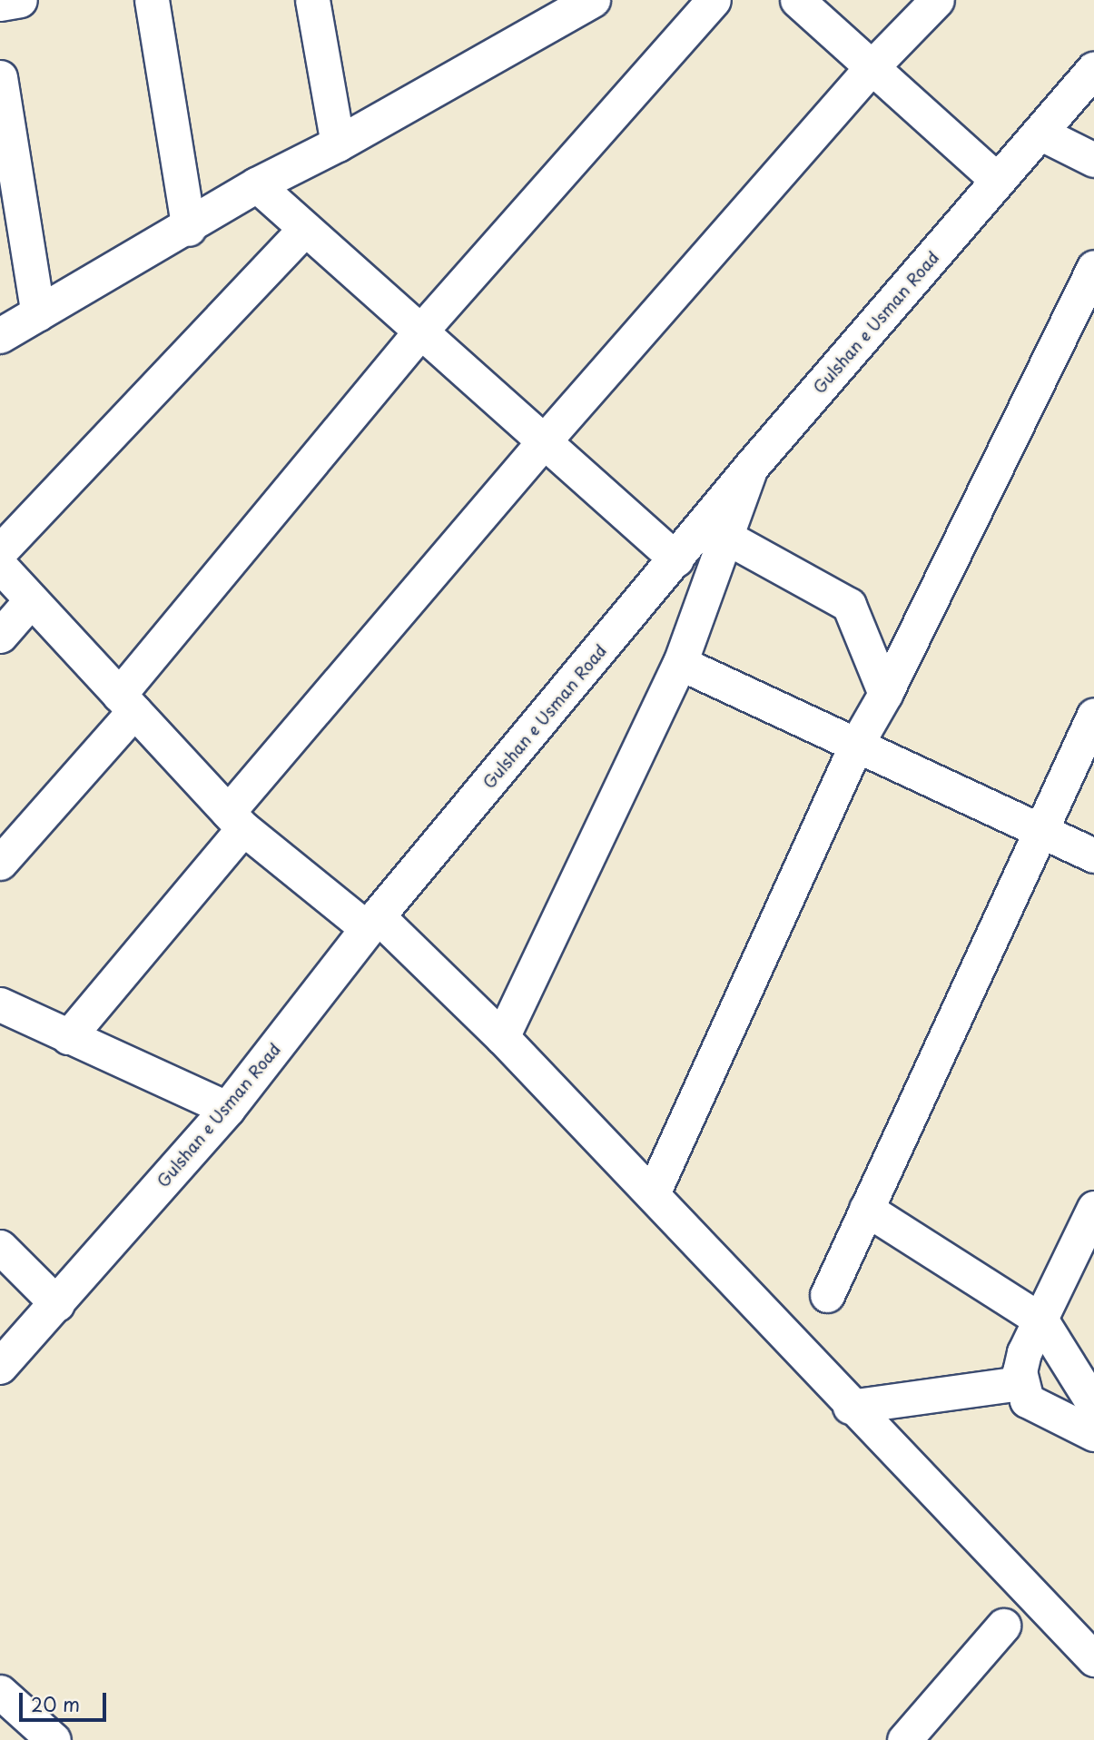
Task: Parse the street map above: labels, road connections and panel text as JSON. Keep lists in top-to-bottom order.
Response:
{
  "streets": {
    "street": ["Gulshan e Usman Road"]
  },
  "scale_bar": "20 m"
}
